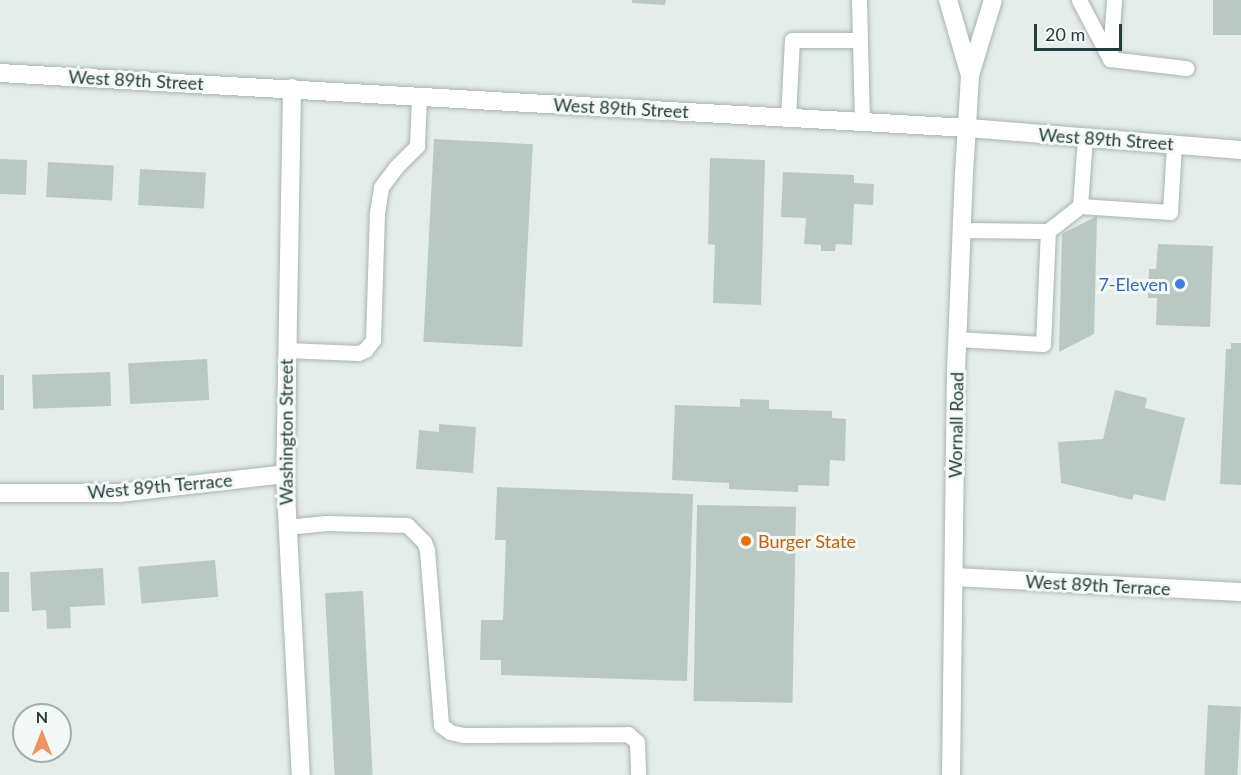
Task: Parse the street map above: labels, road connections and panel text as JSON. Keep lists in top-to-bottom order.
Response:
{
  "streets": {
    "street": [
      "West 89th Street",
      "Wornall Road",
      "Washington Street",
      "West 89th Terrace"
    ]
  },
  "crossings": [
    ["West 89th Street", "Wornall Road"],
    ["West 89th Street", "Washington Street"],
    ["Wornall Road", "West 89th Terrace"],
    ["Washington Street", "West 89th Terrace"]
  ],
  "places": ["7-Eleven", "Burger State"],
  "scale_bar": "20 m",
  "north": "top"
}
